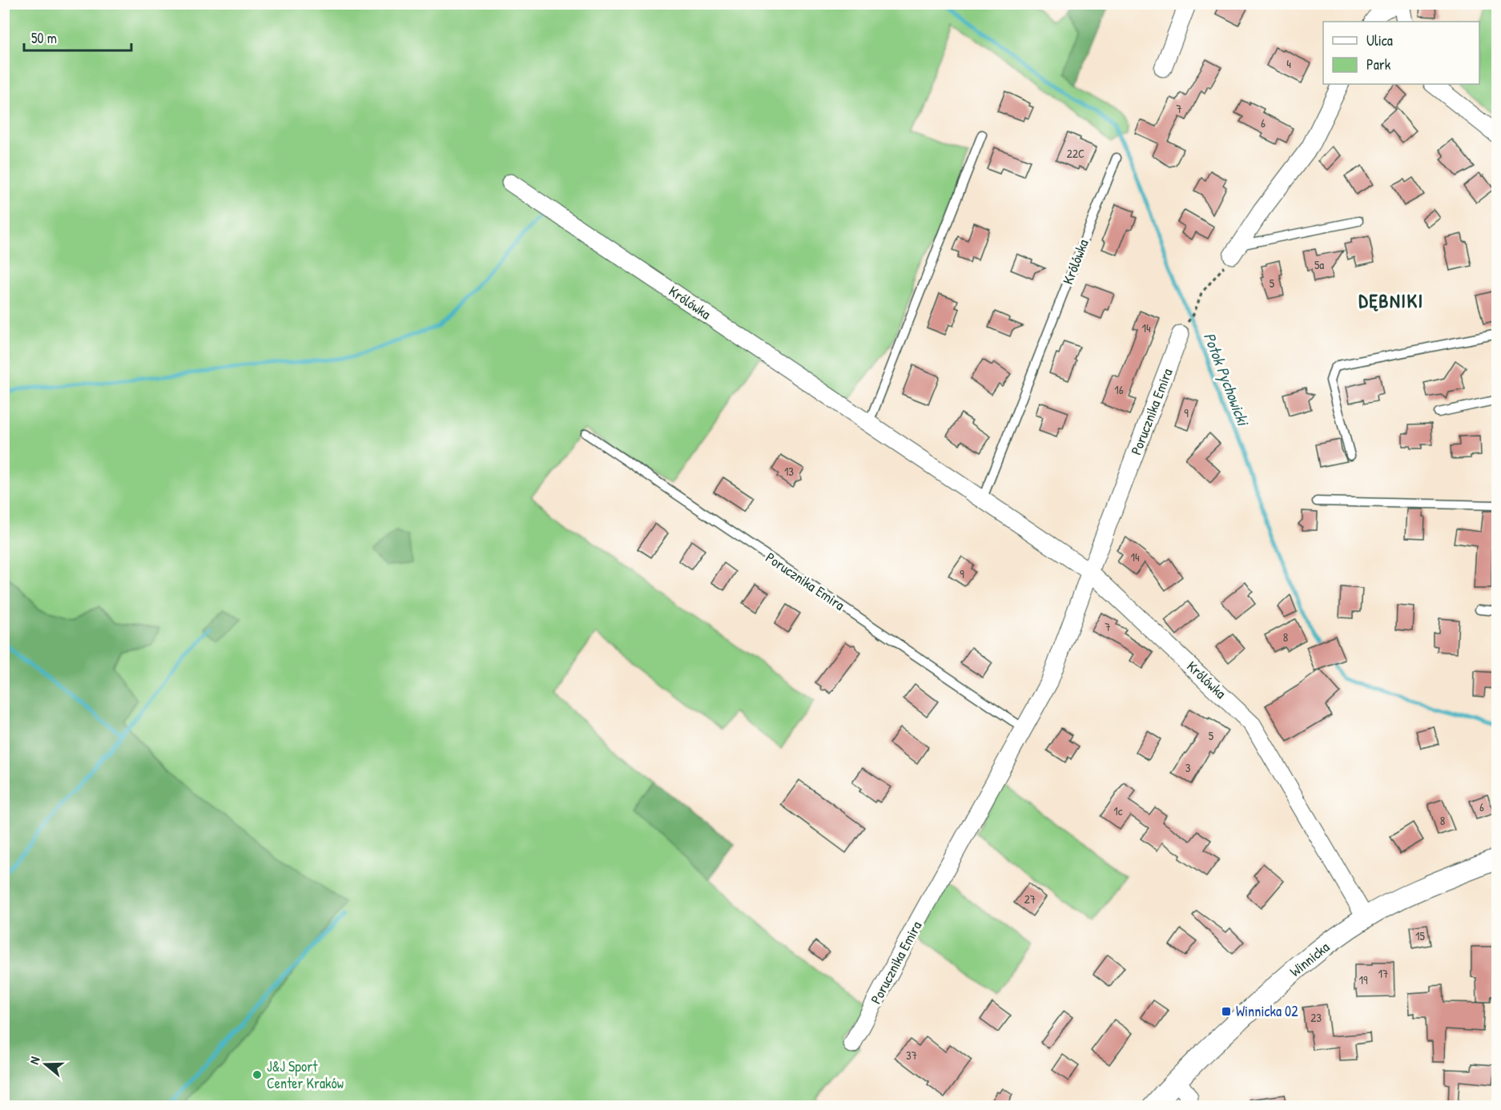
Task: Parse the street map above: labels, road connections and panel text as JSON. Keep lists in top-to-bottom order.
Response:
{
  "streets": {
    "street": ["Królówka", "Porucznika Emira", "Winnicka"]
  },
  "crossings": [
    ["Królówka", "Porucznika Emira"],
    ["Królówka", "Winnicka"]
  ],
  "districts": ["DĘBNIKI"],
  "water": ["Potok Pychowicki"],
  "places": {
    "transit": ["Winnicka 02"],
    "other": ["J&J Sport Center Kraków"]
  },
  "house_numbers": [
    "4",
    "7",
    "6",
    "22C",
    "5a",
    "5",
    "14",
    "16",
    "9",
    "13",
    "14",
    "9",
    "7",
    "8",
    "5",
    "3",
    "6",
    "1c",
    "8",
    "27",
    "15",
    "17",
    "19",
    "23",
    "37"
  ],
  "legend": ["Ulica", "Park"],
  "scale_bar": "50 m",
  "north": "left"
}
